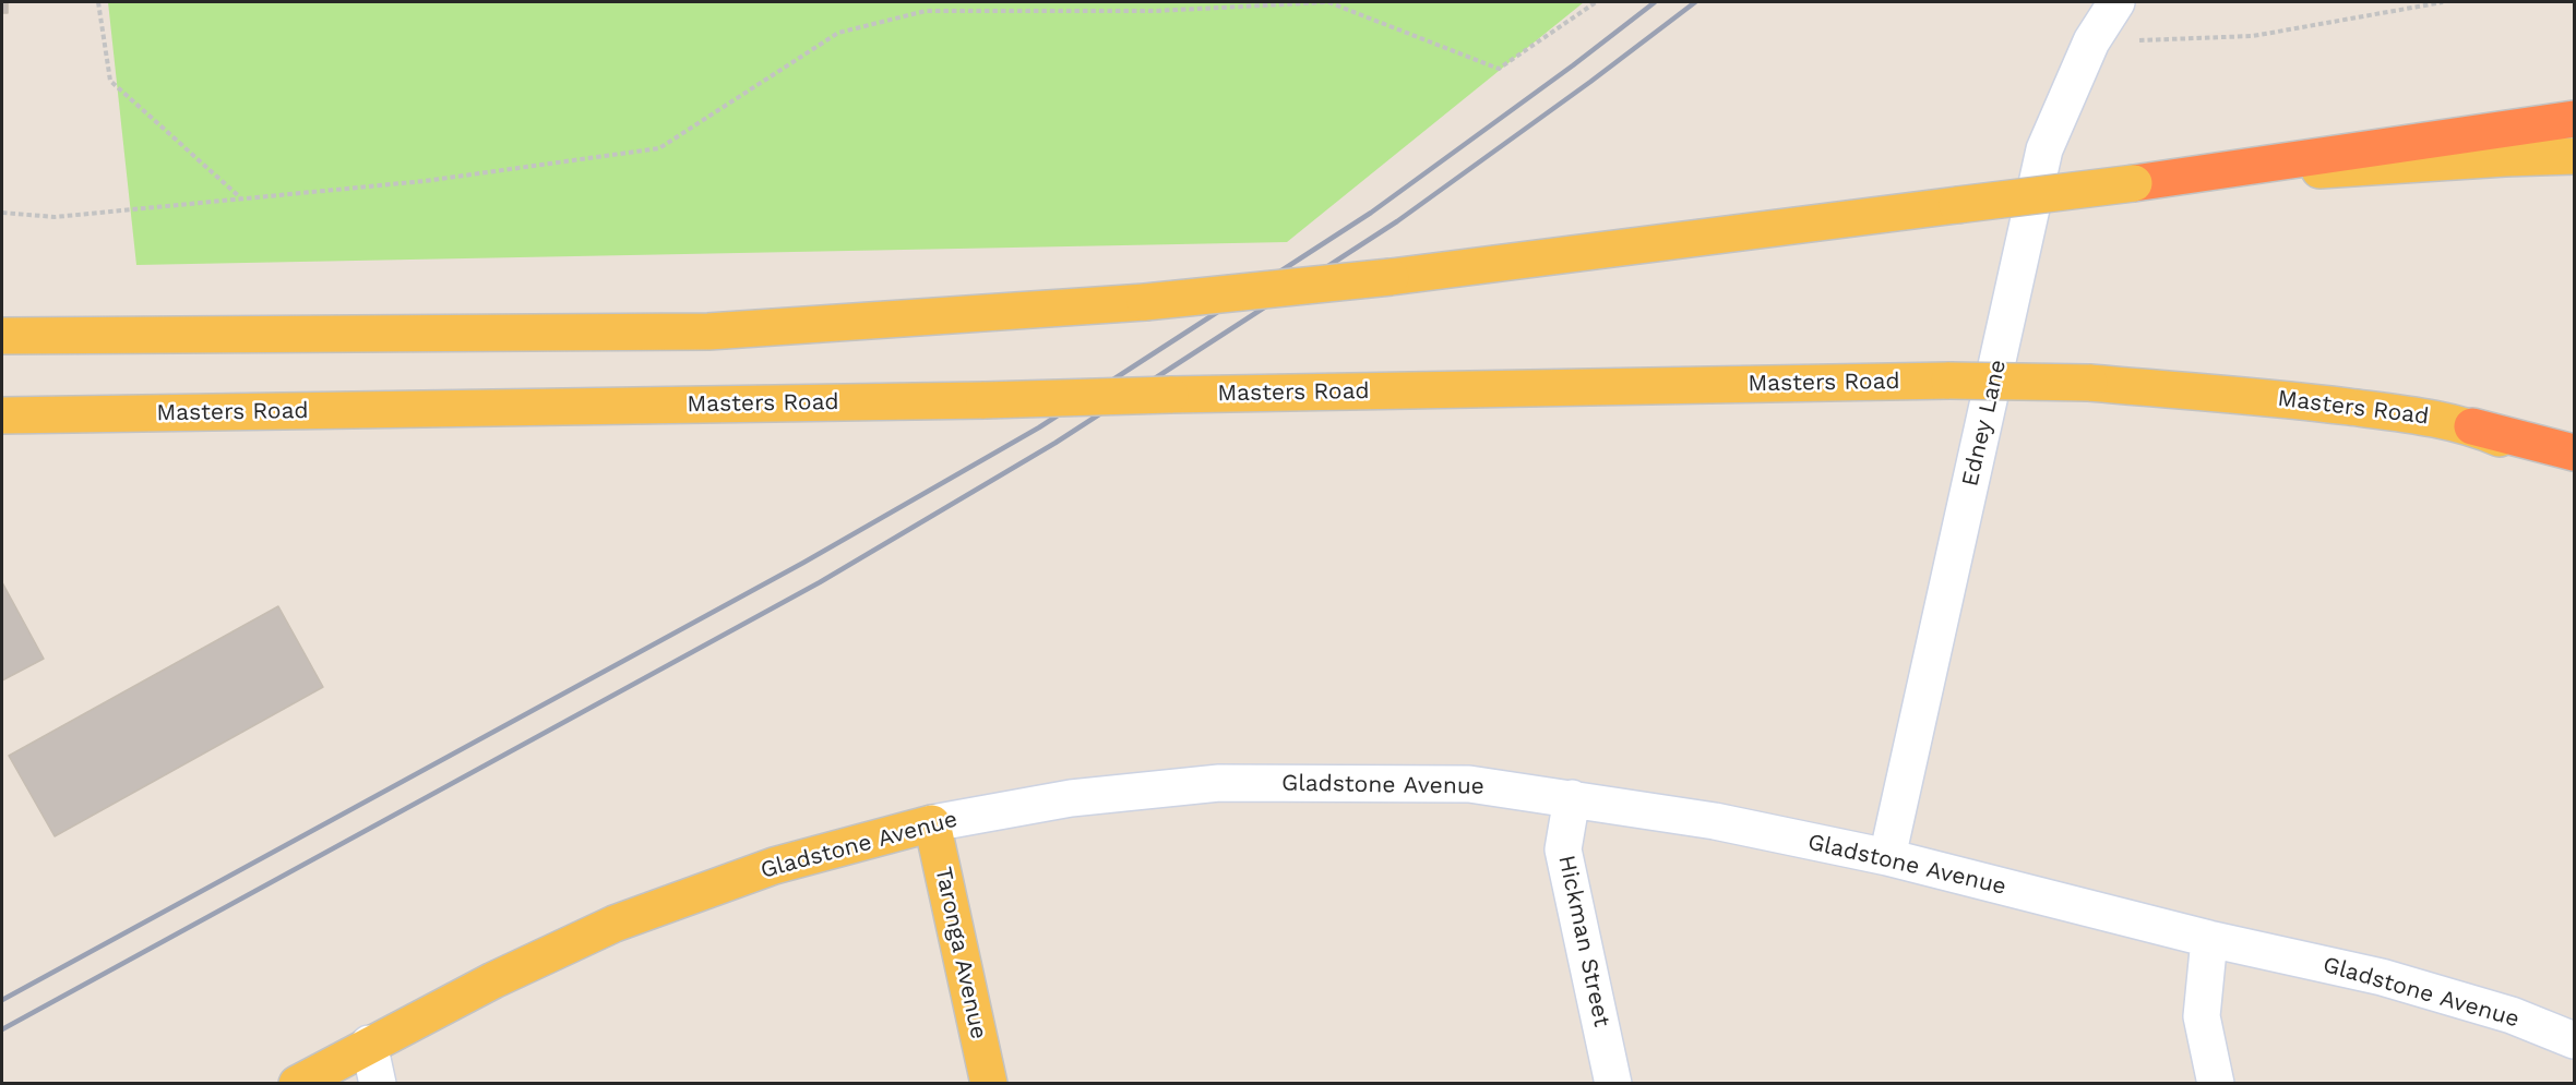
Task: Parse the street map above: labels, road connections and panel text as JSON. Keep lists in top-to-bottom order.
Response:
{
  "streets": {
    "main road": ["Masters Road", "Gladstone Avenue", "Taronga Avenue"],
    "street": ["Edney Lane", "Hickman Street"]
  },
  "crossings": [
    ["Edney Lane", "Gladstone Avenue"],
    ["Gladstone Avenue", "Hickman Street"],
    ["Gladstone Avenue", "Taronga Avenue"]
  ]
}
